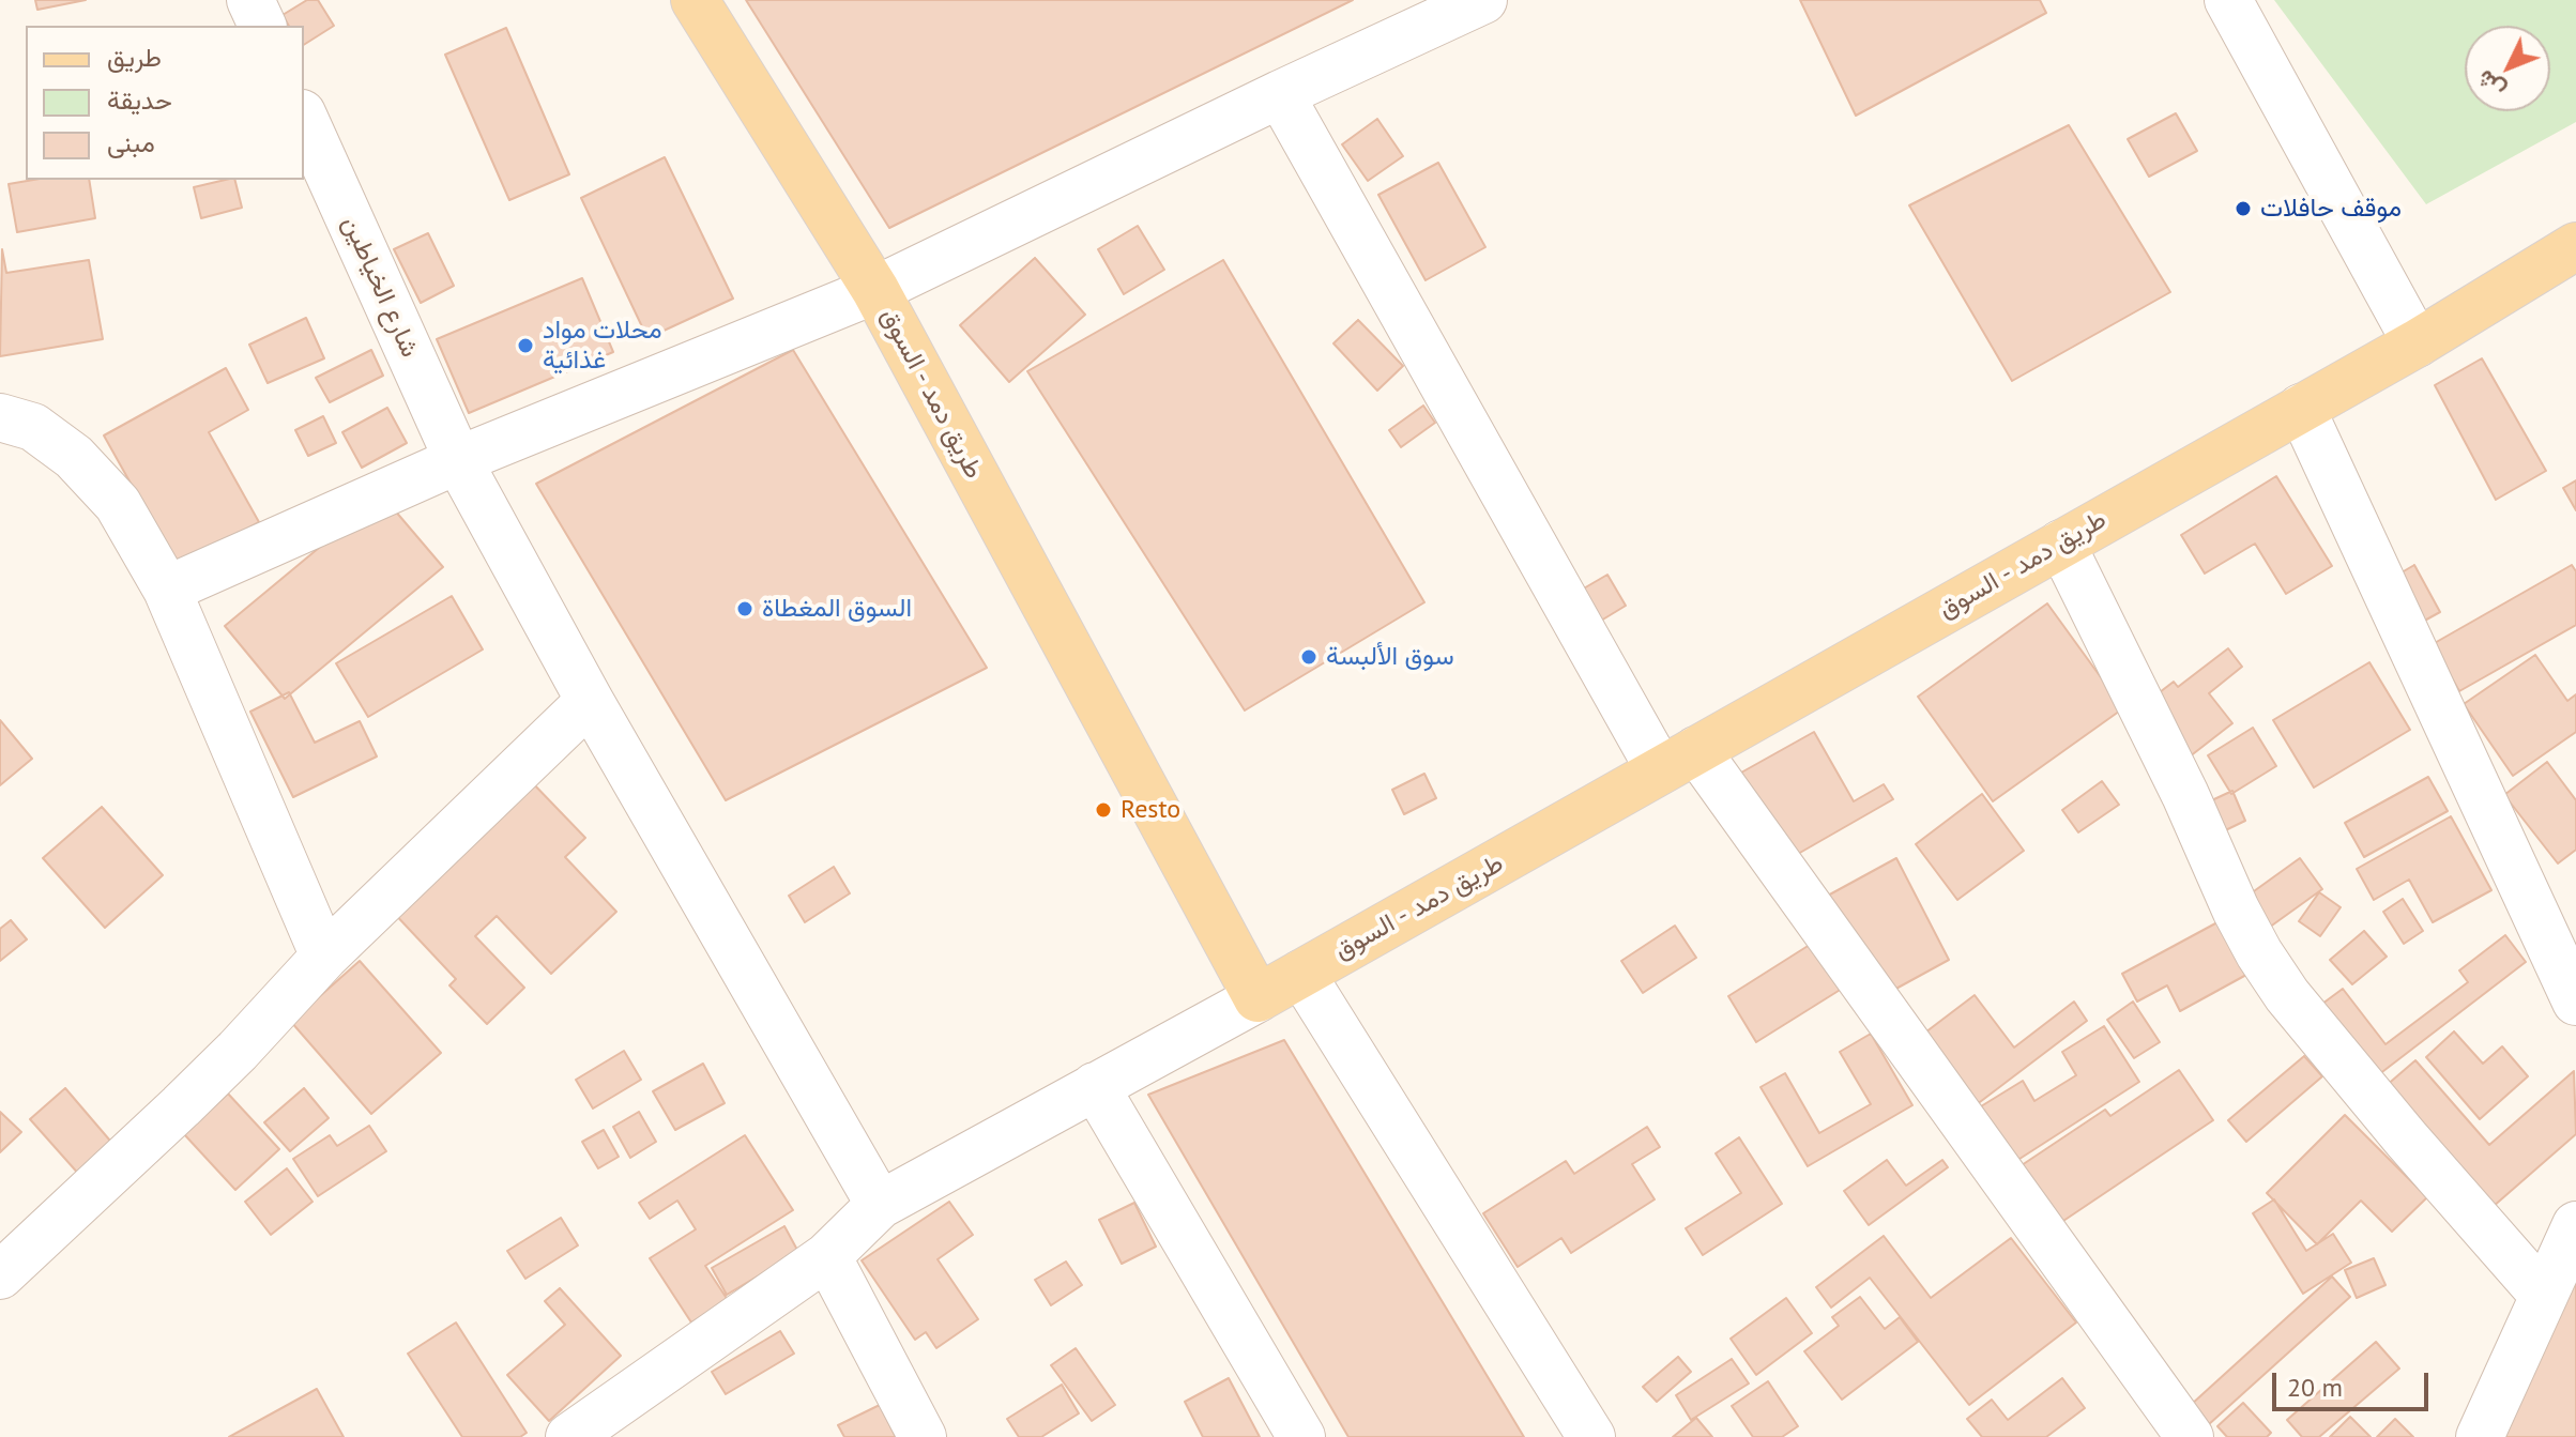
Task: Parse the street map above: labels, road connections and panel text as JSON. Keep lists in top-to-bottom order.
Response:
{
  "streets": {
    "main road": ["طريق دمد - السوق"],
    "street": ["شارع الخياطين"]
  },
  "places": [
    "موقف حافلات",
    "محلات مواد غذائية",
    "السوق المغطاة",
    "سوق الألبسة",
    "Resto"
  ],
  "legend": ["طريق", "حديقة", "مبنى"],
  "scale_bar": "20 m",
  "north": "bottom left"
}
